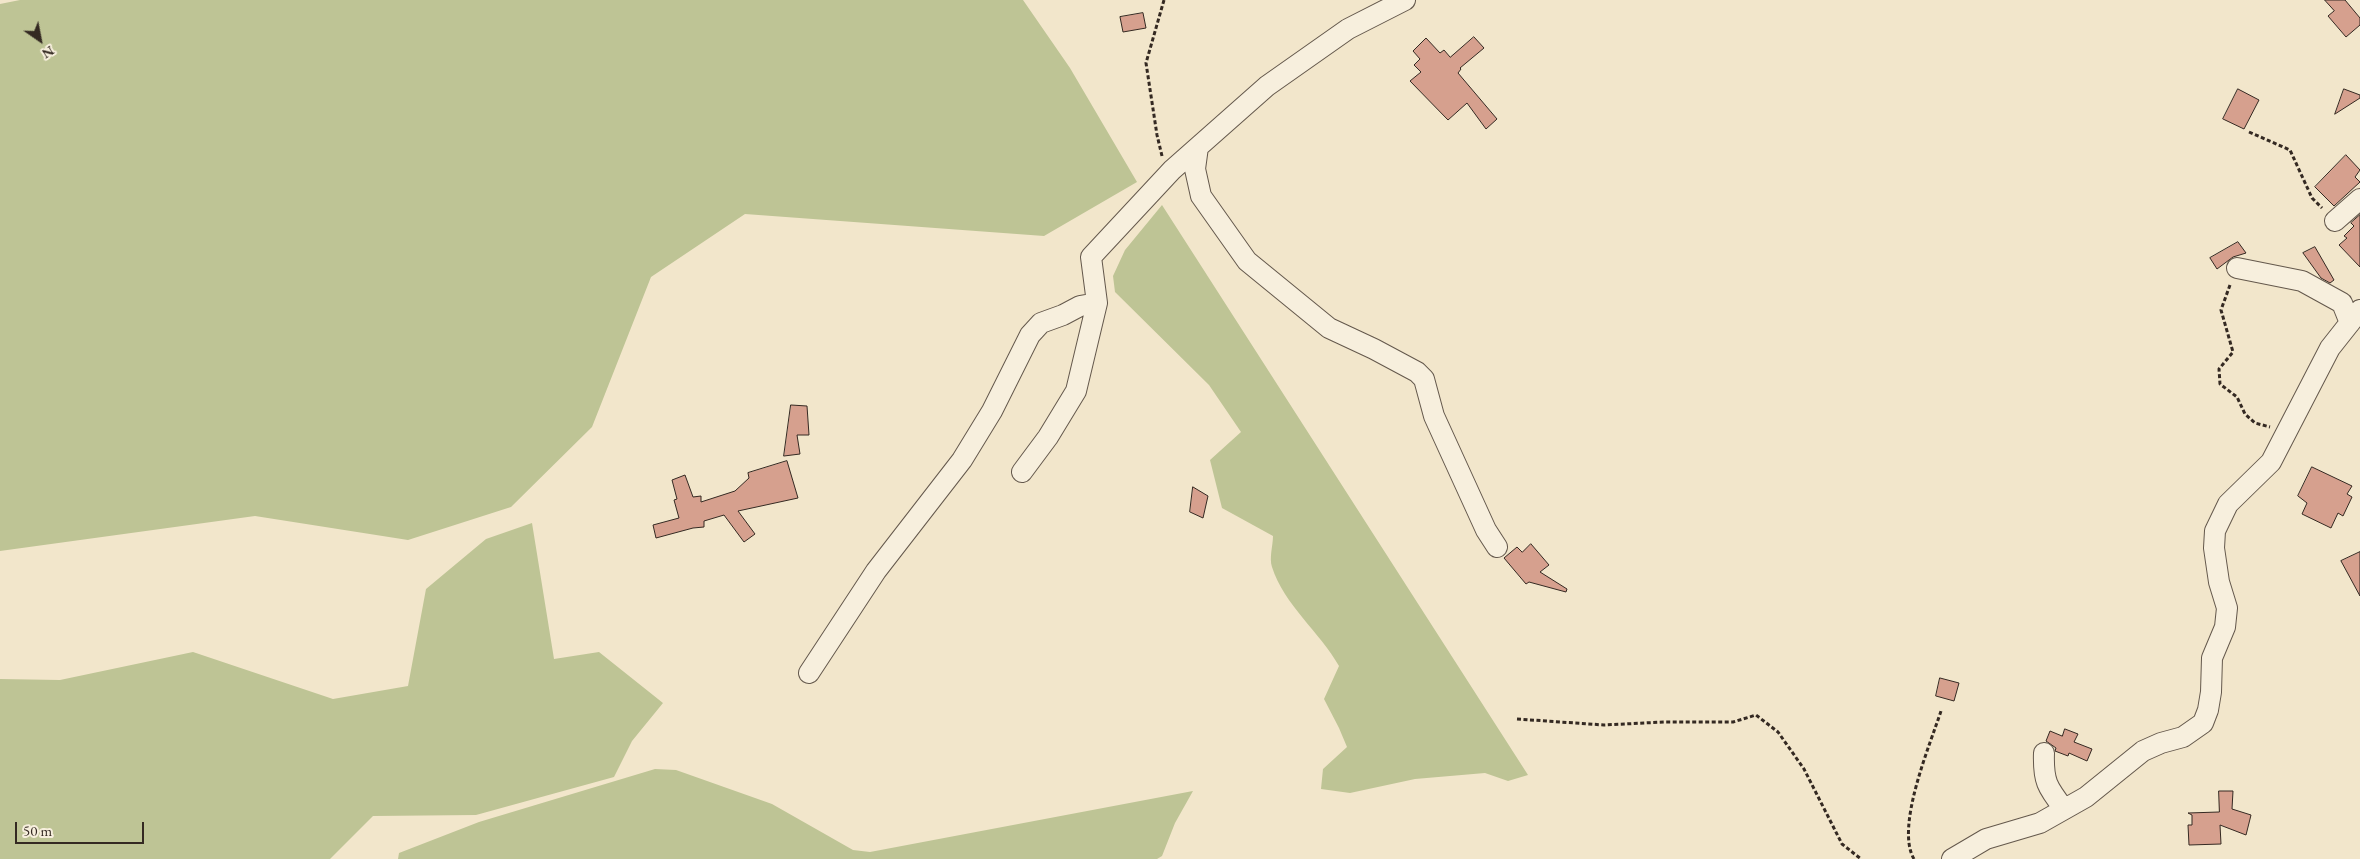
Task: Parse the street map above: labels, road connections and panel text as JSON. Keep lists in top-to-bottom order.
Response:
{
  "scale_bar": "50 m",
  "north": "bottom right"
}
